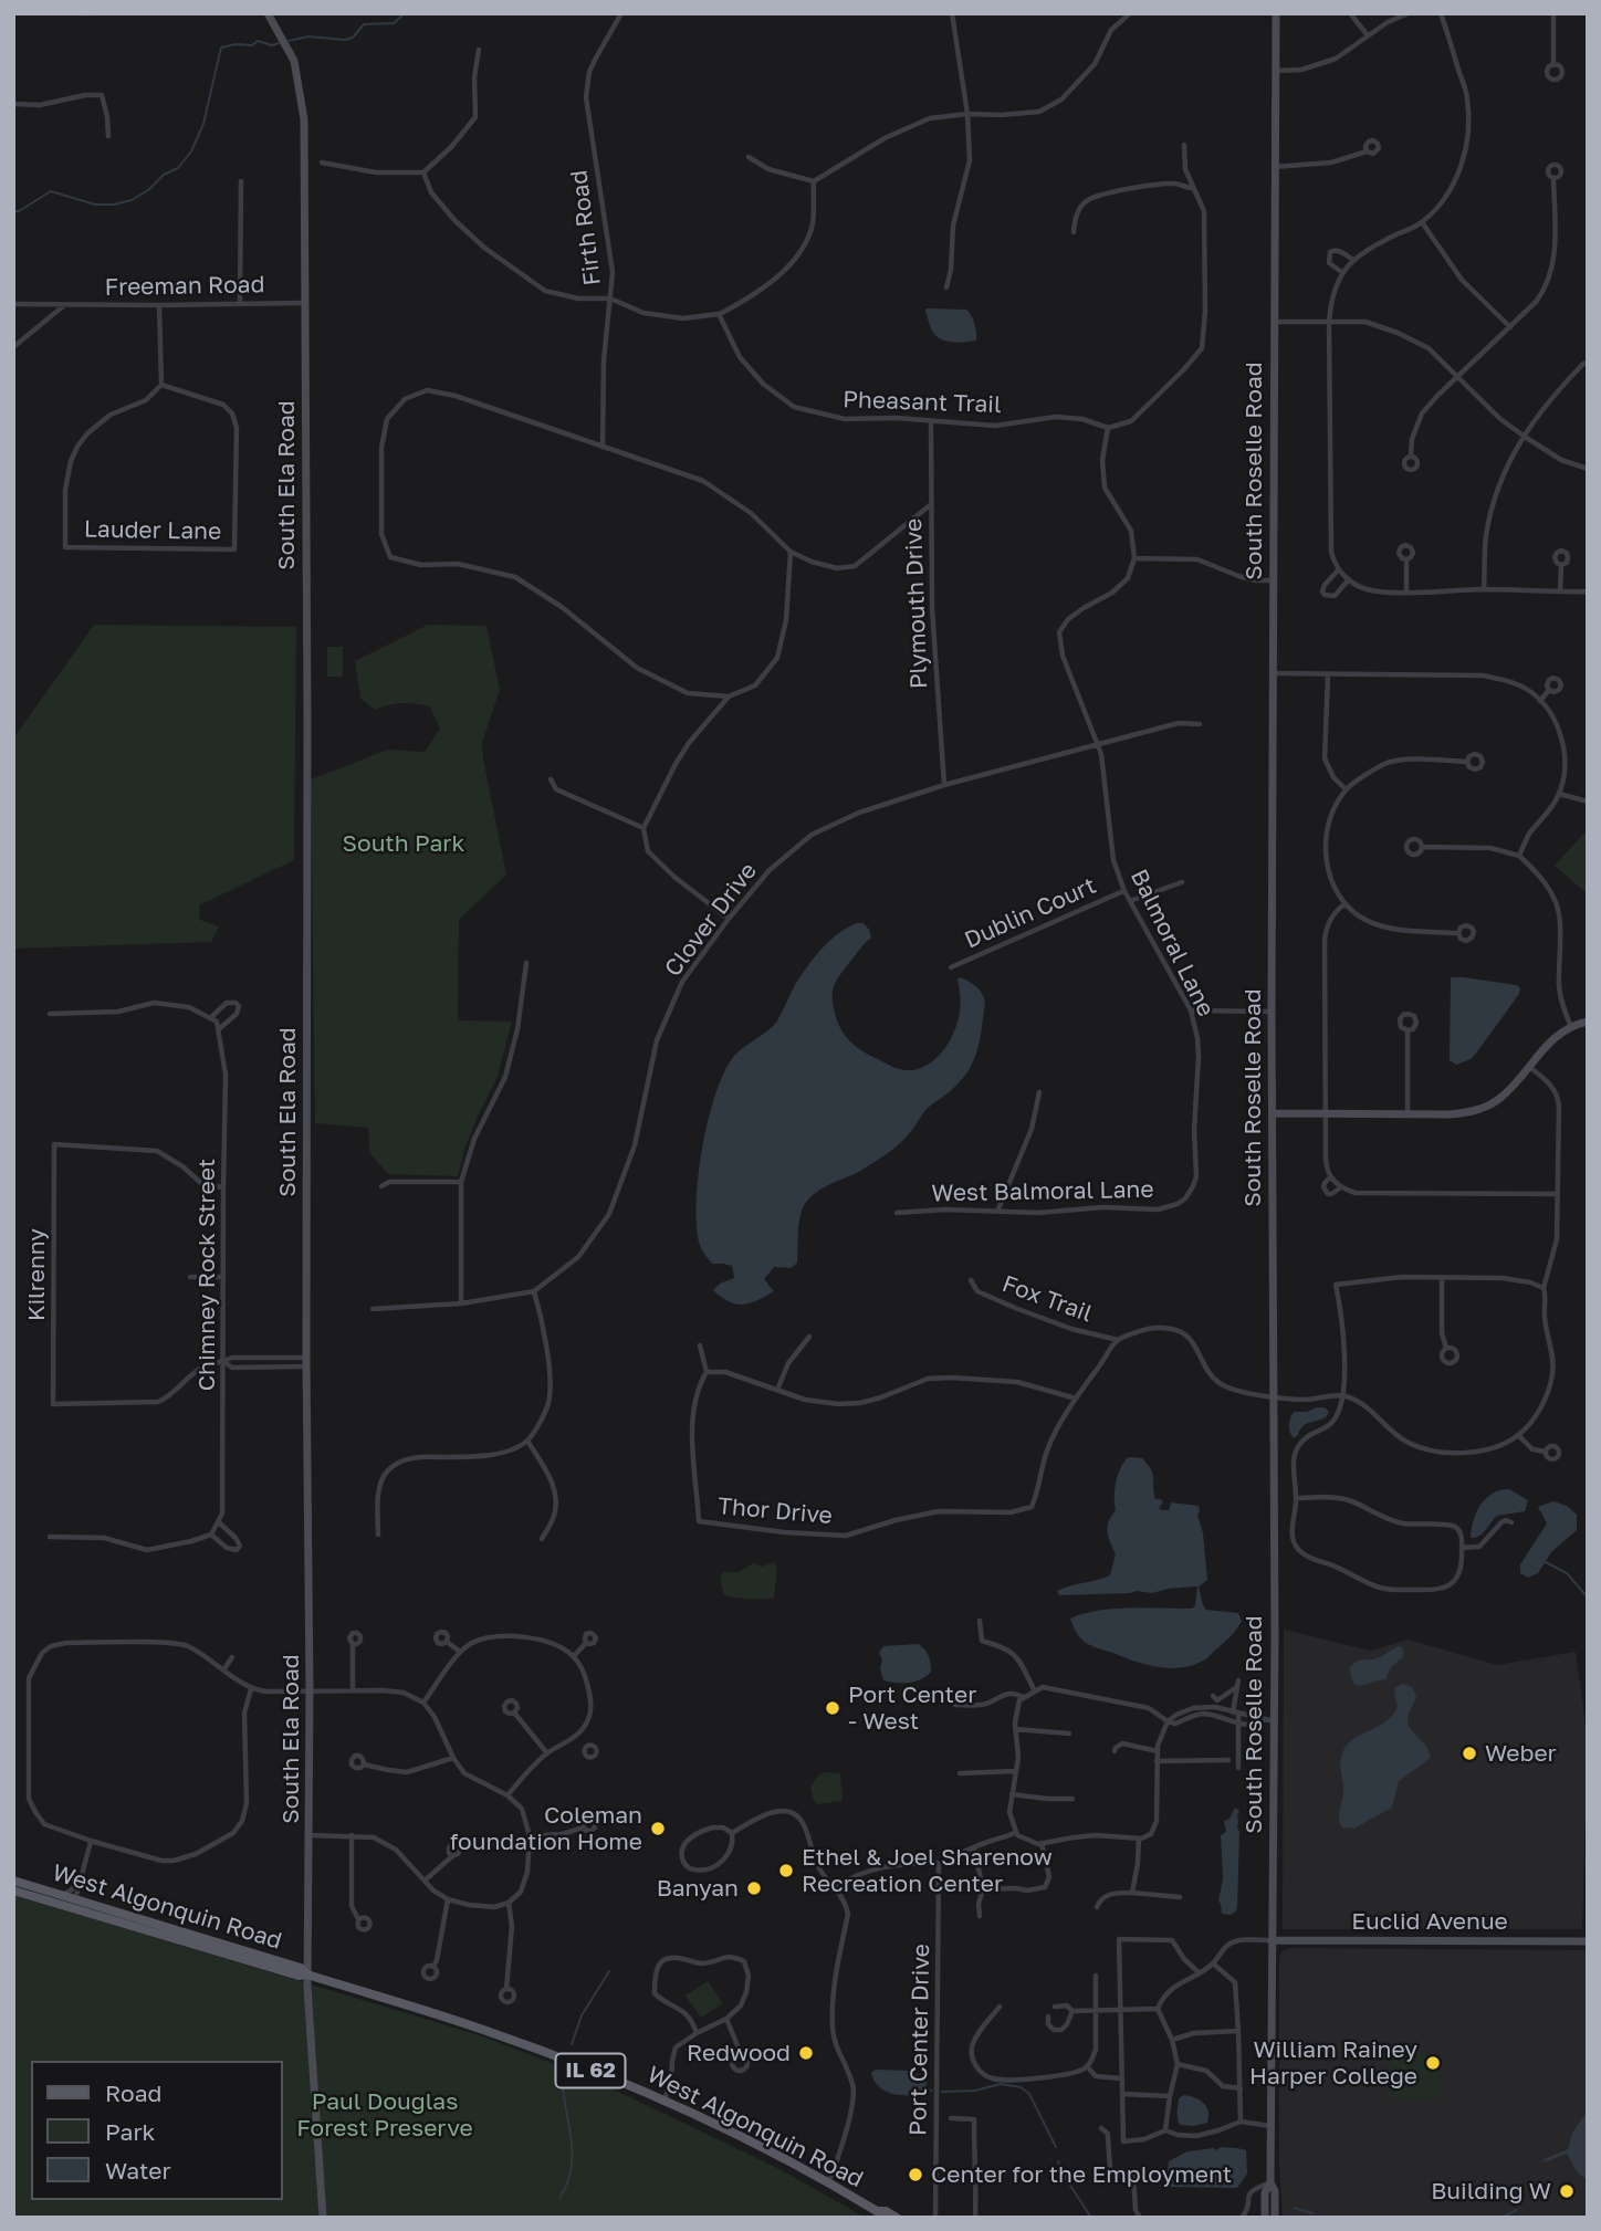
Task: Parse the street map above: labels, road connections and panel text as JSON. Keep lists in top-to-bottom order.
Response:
{
  "streets": {
    "main road": [
      "South Roselle Road",
      "South Ela Road",
      "West Algonquin Road",
      "Euclid Avenue",
      "IL 62"
    ],
    "street": [
      "Firth Road",
      "Freeman Road",
      "Pheasant Trail",
      "Lauder Lane",
      "Plymouth Drive",
      "Dublin Court",
      "Clover Drive",
      "Balmoral Lane",
      "West Balmoral Lane",
      "Kilrenny",
      "Chimney Rock Street",
      "Fox Trail",
      "Thor Drive",
      "Port Center Drive"
    ]
  },
  "crossings": [
    ["Freeman Road", "South Ela Road"],
    ["Pheasant Trail", "Plymouth Drive"],
    ["South Roselle Road", "Euclid Avenue"],
    ["South Ela Road", "West Algonquin Road"],
    ["Plymouth Drive", "Clover Drive"],
    ["Dublin Court", "Balmoral Lane"],
    ["Clover Drive", "Balmoral Lane"],
    ["Balmoral Lane", "West Balmoral Lane"],
    ["Kilrenny", "Chimney Rock Street"]
  ],
  "parks": ["South Park", "Paul Douglas Forest Preserve"],
  "places": [
    "Port Center - West",
    "Weber",
    "Coleman foundation Home",
    "Ethel & Joel Sharenow Recreation Center",
    "Banyan",
    "Redwood",
    "William Rainey Harper College",
    "Center for the Employment",
    "Building W"
  ],
  "legend": ["Road", "Park", "Water"]
}
